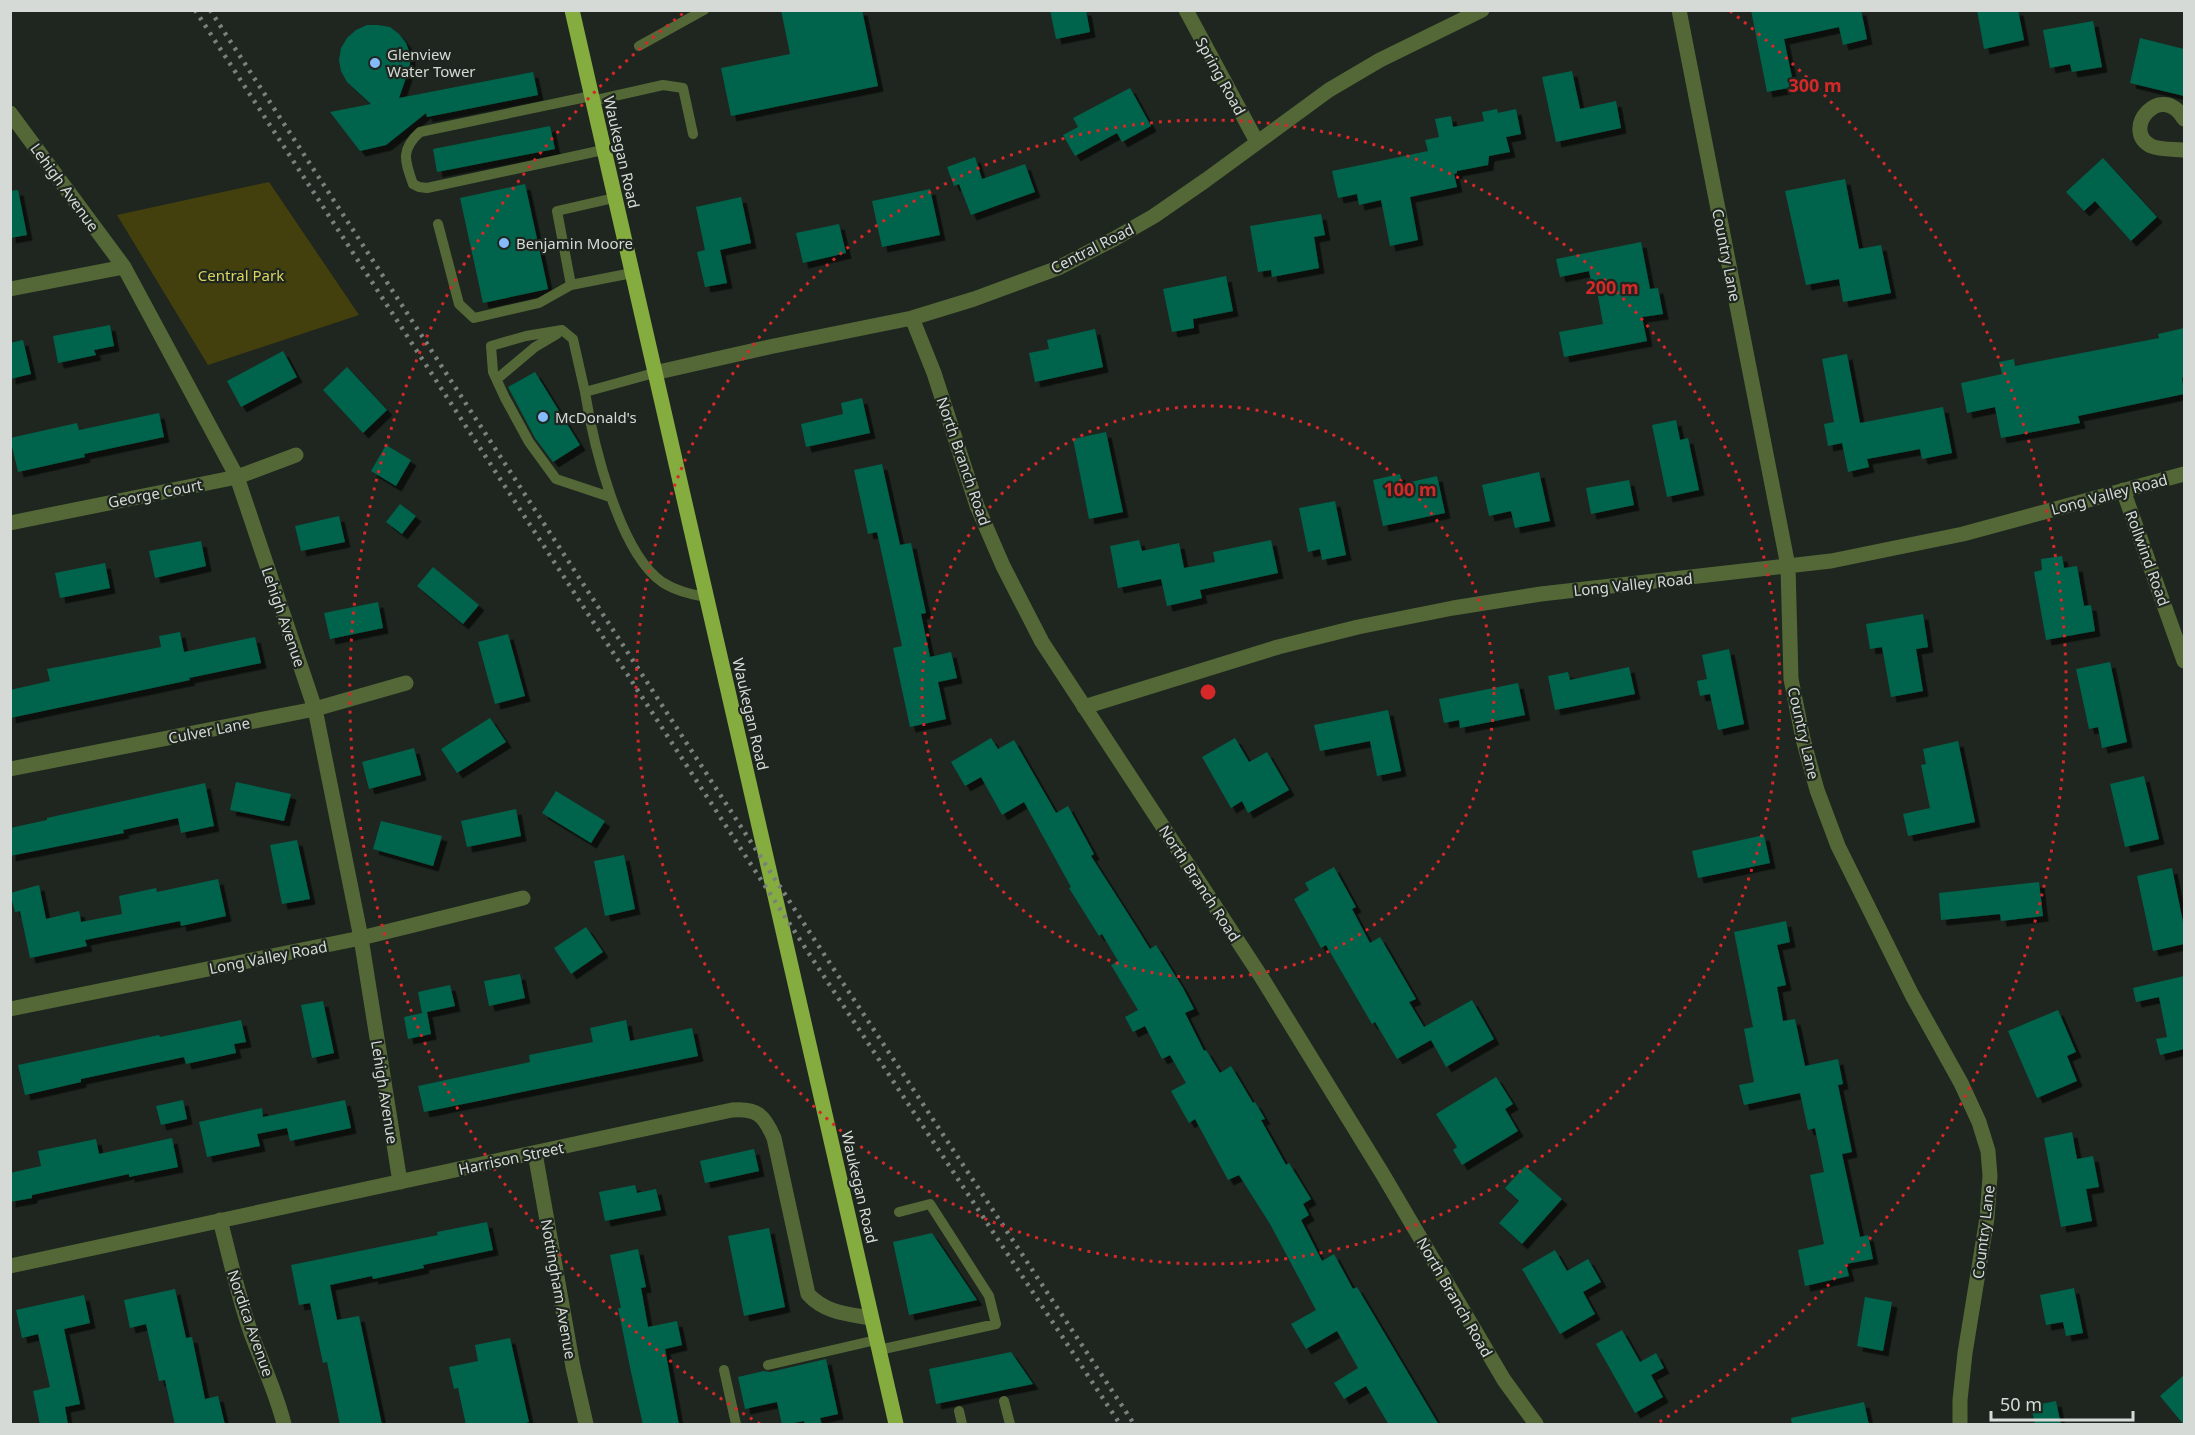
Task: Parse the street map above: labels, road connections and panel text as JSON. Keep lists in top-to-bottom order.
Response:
{
  "streets": {
    "main road": ["Waukegan Road"],
    "street": [
      "Spring Road",
      "Lehigh Avenue",
      "Central Road",
      "Country Lane",
      "North Branch Road",
      "George Court",
      "Long Valley Road",
      "Rollwind Road",
      "Culver Lane",
      "Harrison Street",
      "Nottingham Avenue",
      "Nordica Avenue"
    ]
  },
  "crossings": [
    ["Spring Road", "Central Road"],
    ["Waukegan Road", "Central Road"],
    ["Waukegan Road", "Harrison Street"],
    ["Lehigh Avenue", "George Court"],
    ["Lehigh Avenue", "Long Valley Road"],
    ["Lehigh Avenue", "Culver Lane"],
    ["Lehigh Avenue", "Harrison Street"],
    ["Central Road", "North Branch Road"],
    ["Country Lane", "Long Valley Road"],
    ["North Branch Road", "Long Valley Road"],
    ["Long Valley Road", "Rollwind Road"],
    ["Harrison Street", "Nottingham Avenue"],
    ["Harrison Street", "Nordica Avenue"]
  ],
  "parks": ["Central Park"],
  "places": ["Glenview Water Tower", "Benjamin Moore", "McDonald's"],
  "scale_bar": "50 m",
  "rings": ["300 m", "200 m", "100 m"]
}
